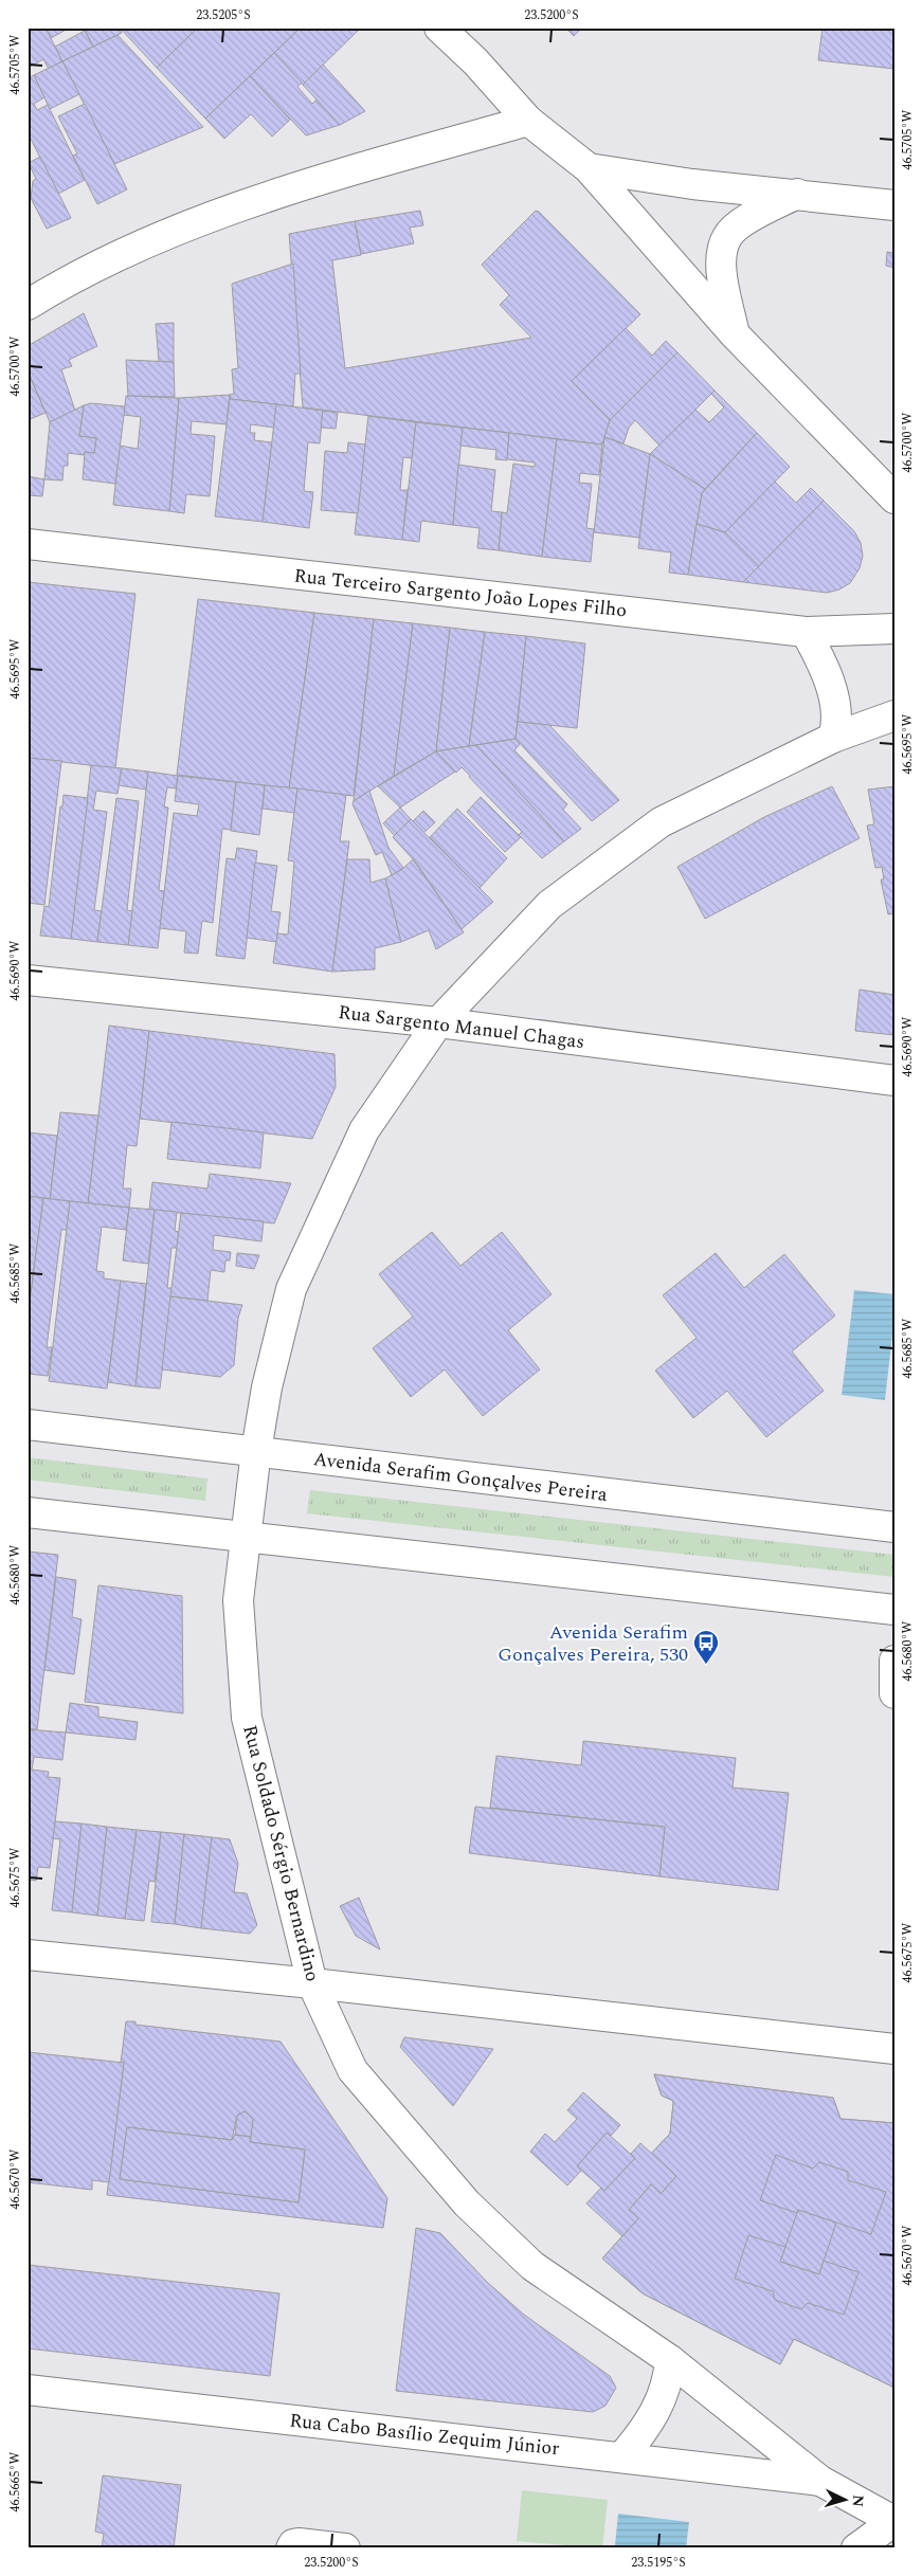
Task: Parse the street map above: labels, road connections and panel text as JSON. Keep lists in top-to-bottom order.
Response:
{
  "streets": {
    "street": [
      "Rua Terceiro Sargento João Lopes Filho",
      "Rua Sargento Manuel Chagas",
      "Avenida Serafim Gonçalves Pereira",
      "Rua Soldado Sérgio Bernardino",
      "Rua Cabo Basílio Zequim Júnior"
    ]
  },
  "crossings": [
    ["Rua Sargento Manuel Chagas", "Rua Soldado Sérgio Bernardino"],
    ["Avenida Serafim Gonçalves Pereira", "Rua Soldado Sérgio Bernardino"],
    ["Rua Soldado Sérgio Bernardino", "Rua Cabo Basílio Zequim Júnior"]
  ],
  "places": {
    "bus stop": ["Avenida Serafim Gonçalves Pereira, 530"]
  },
  "north": "right",
  "coordinates": [
    "23.5205°S",
    "23.5200°S",
    "46.5705°W",
    "46.5700°W",
    "46.5695°W",
    "46.5690°W",
    "46.5685°W",
    "46.5680°W",
    "46.5675°W",
    "46.5670°W",
    "46.5665°W",
    "23.5195°S"
  ]
}
